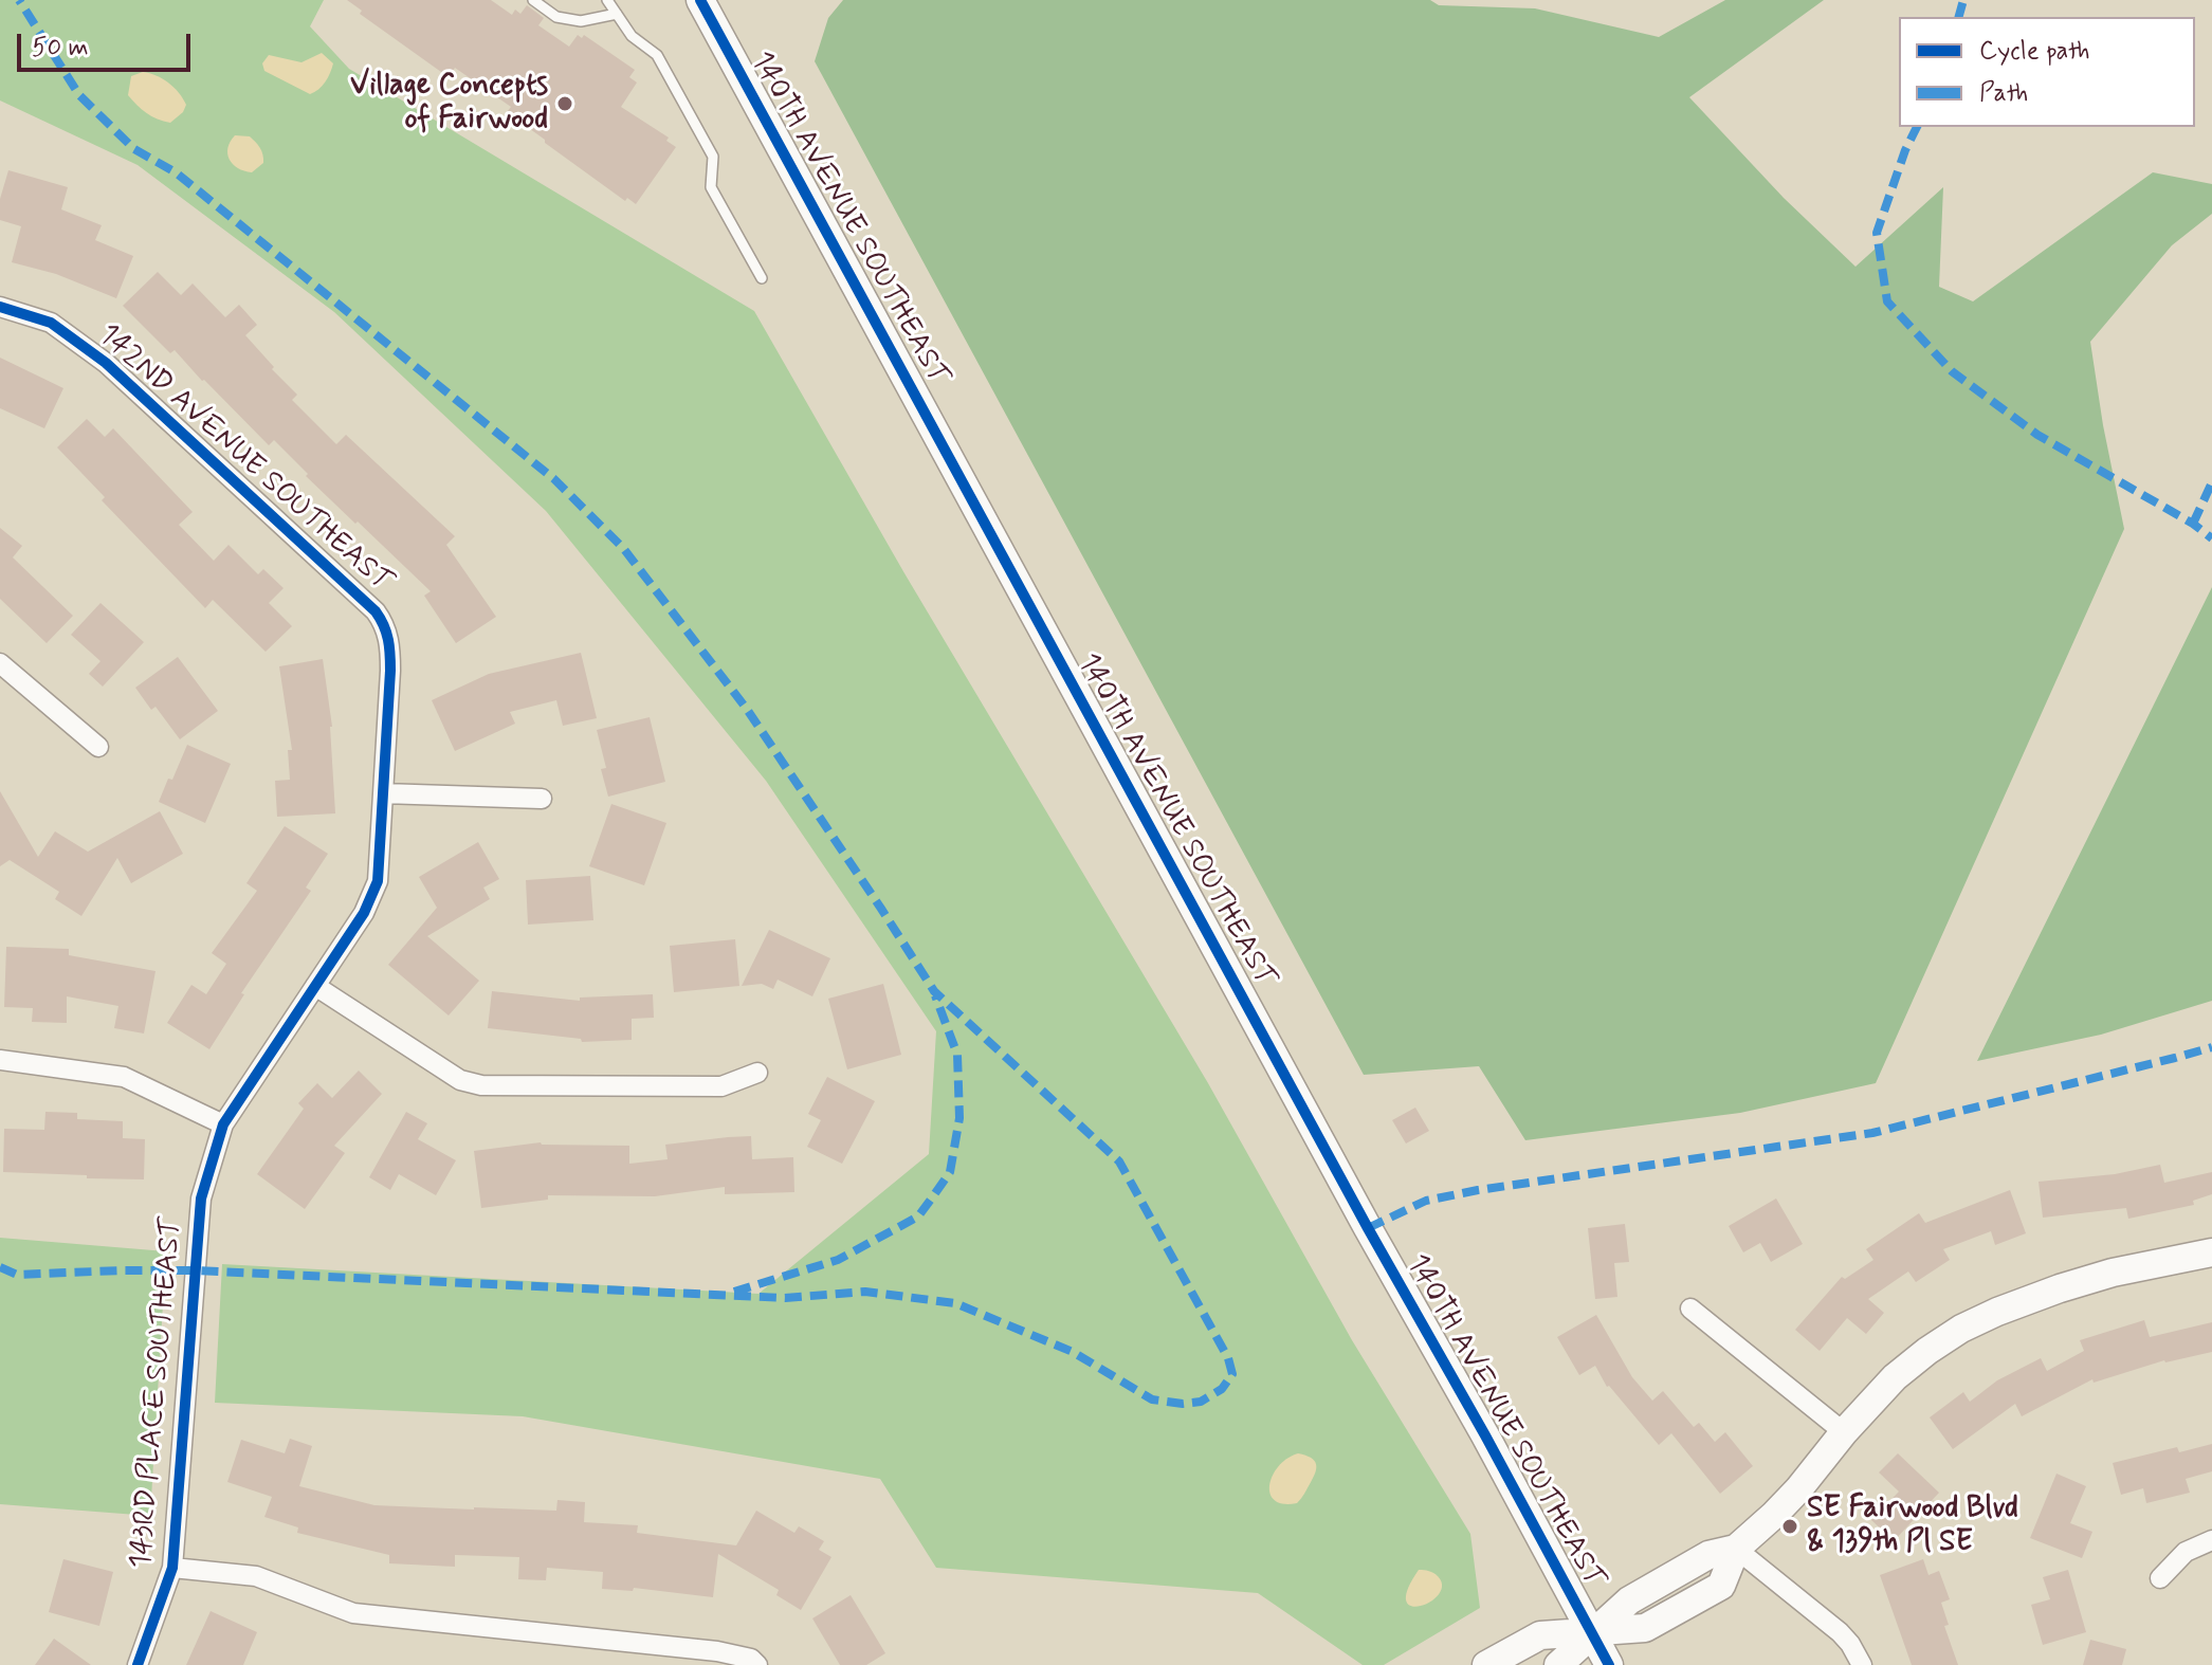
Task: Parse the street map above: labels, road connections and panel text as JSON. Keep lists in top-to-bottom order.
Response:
{
  "streets": {
    "main road": ["140TH AVENUE SOUTHEAST"],
    "street": ["142ND AVENUE SOUTHEAST", "143RD PLACE SOUTHEAST"]
  },
  "crossings": [
    ["142ND AVENUE SOUTHEAST", "143RD PLACE SOUTHEAST"]
  ],
  "places": ["Village Concepts of Fairwood", "SE Fairwood Blvd & 139th Pl SE"],
  "legend": ["Cycle path", "Path"],
  "scale_bar": "50 m"
}
